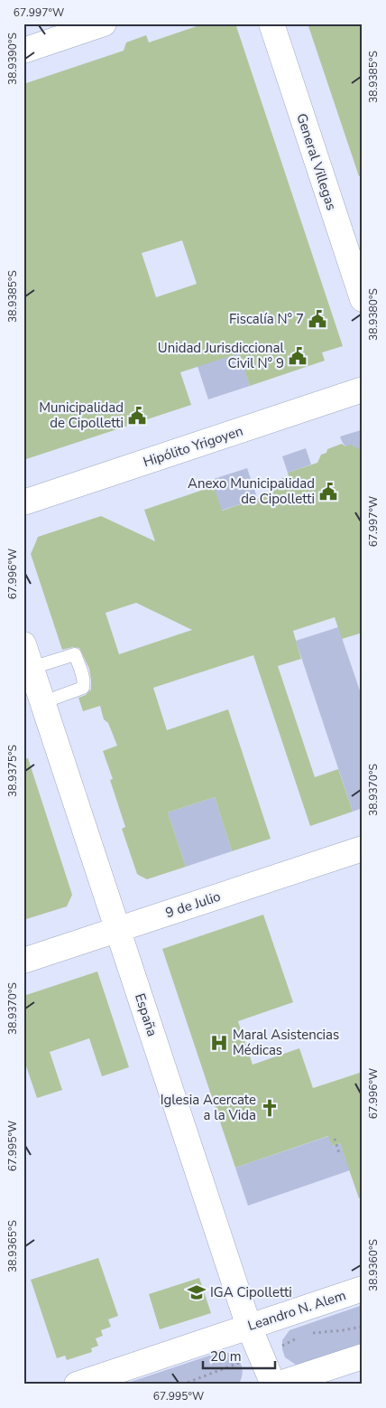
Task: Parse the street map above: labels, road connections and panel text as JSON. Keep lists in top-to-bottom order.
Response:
{
  "streets": {
    "street": [
      "General Villegas",
      "Hipólito Yrigoyen",
      "9 de Julio",
      "España",
      "Leandro N. Alem"
    ]
  },
  "crossings": [
    ["9 de Julio", "España"],
    ["España", "Leandro N. Alem"]
  ],
  "places": {
    "public building": [
      "Fiscalía N° 7",
      "Unidad Jurisdiccional Civil N° 9",
      "Municipalidad de Cipolletti",
      "Anexo Municipalidad de Cipolletti"
    ],
    "hospital": ["Maral Asistencias Médicas"],
    "church": ["Iglesia Acercate a la Vida"],
    "school or university": ["IGA Cipolletti"]
  },
  "scale_bar": "20 m",
  "coordinates": [
    "67.997°W",
    "38.9390°S",
    "38.9385°S",
    "38.9380°S",
    "67.996°W",
    "38.9375°S",
    "38.9370°S",
    "67.995°W",
    "38.9365°S",
    "38.9360°S"
  ]
}
